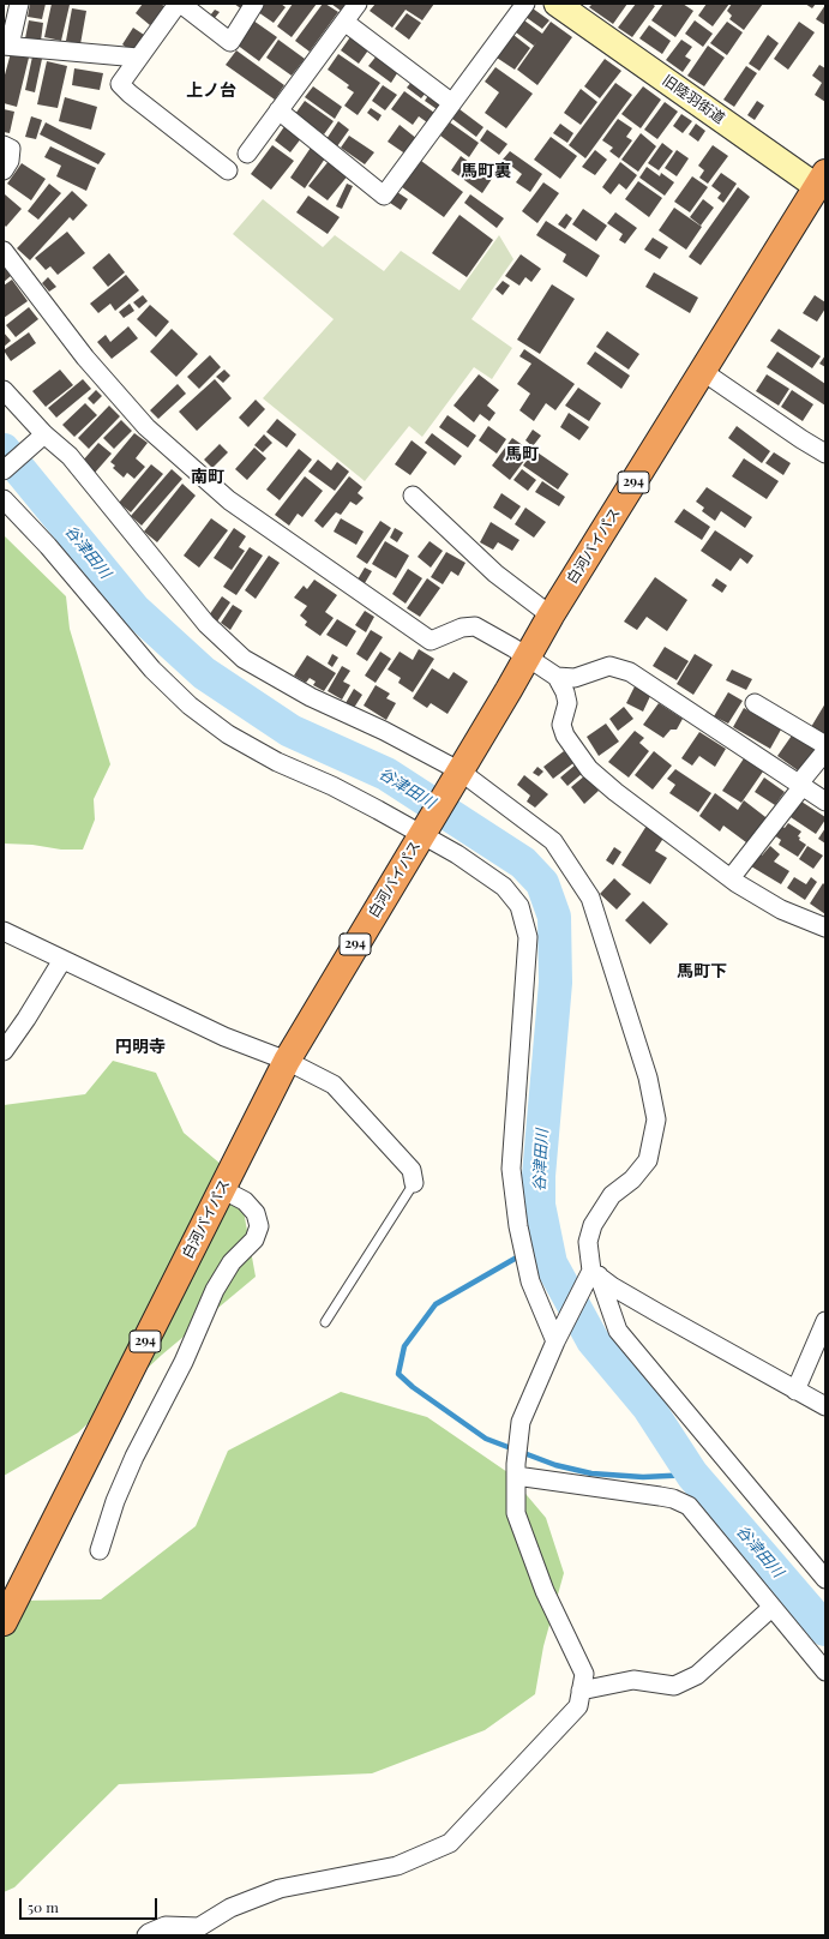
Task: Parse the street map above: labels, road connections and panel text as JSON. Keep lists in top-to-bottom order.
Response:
{
  "streets": {
    "highway": ["294", "白河バイパス"],
    "street": ["旧陸羽街道"]
  },
  "crossings": [
    ["旧陸羽街道", "白河バイパス"]
  ],
  "districts": [
    "上ノ台",
    "馬町裏",
    "馬町",
    "南町",
    "馬町下",
    "円明寺"
  ],
  "water": ["谷津田川"],
  "scale_bar": "50 m"
}
